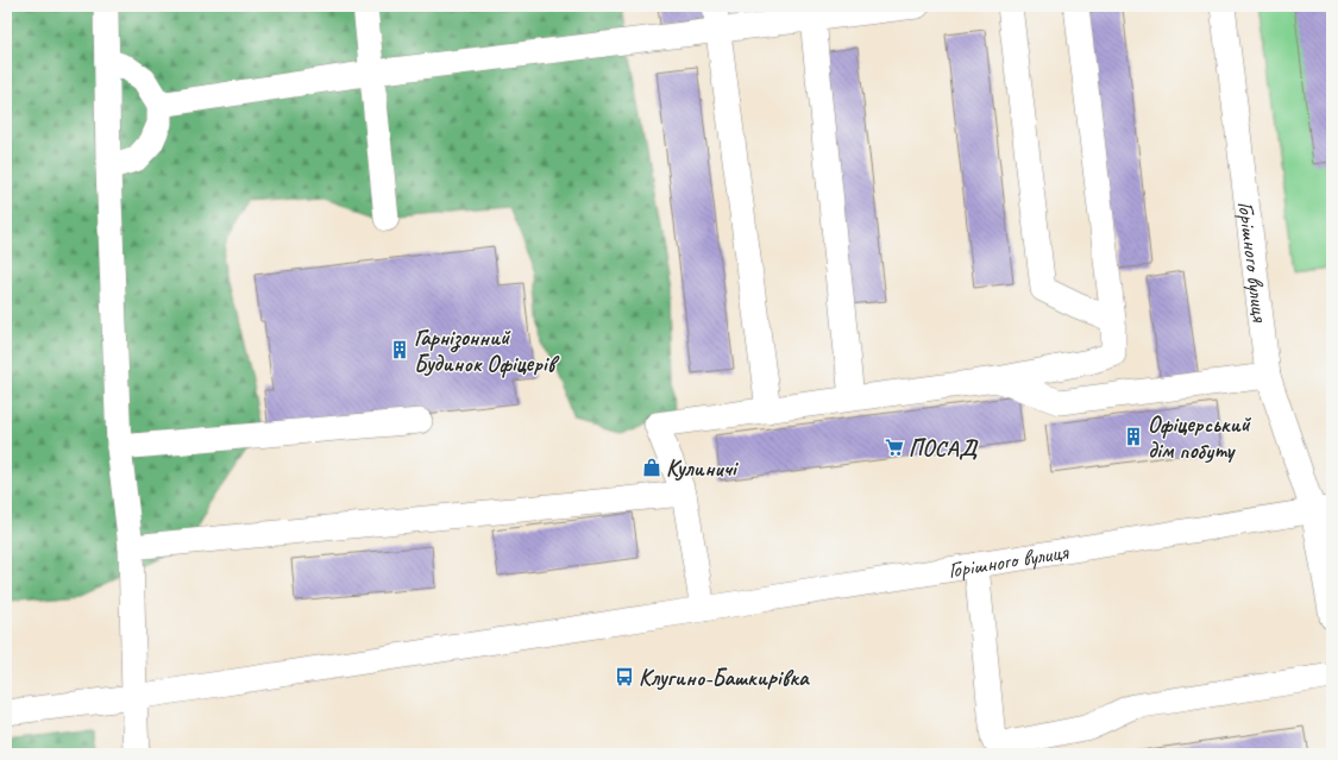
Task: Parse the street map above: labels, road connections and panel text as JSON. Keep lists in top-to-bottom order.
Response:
{
  "streets": {
    "street": ["Горішного вулиця"]
  },
  "places": {
    "building": ["Гарнізонний Будинок Офіцерів", "Офіцерський дім побуту"],
    "supermarket": ["ПОСАД"],
    "shop": ["Кулиничі"],
    "bus stop": ["Клугино-Башкирівка"]
  }
}
